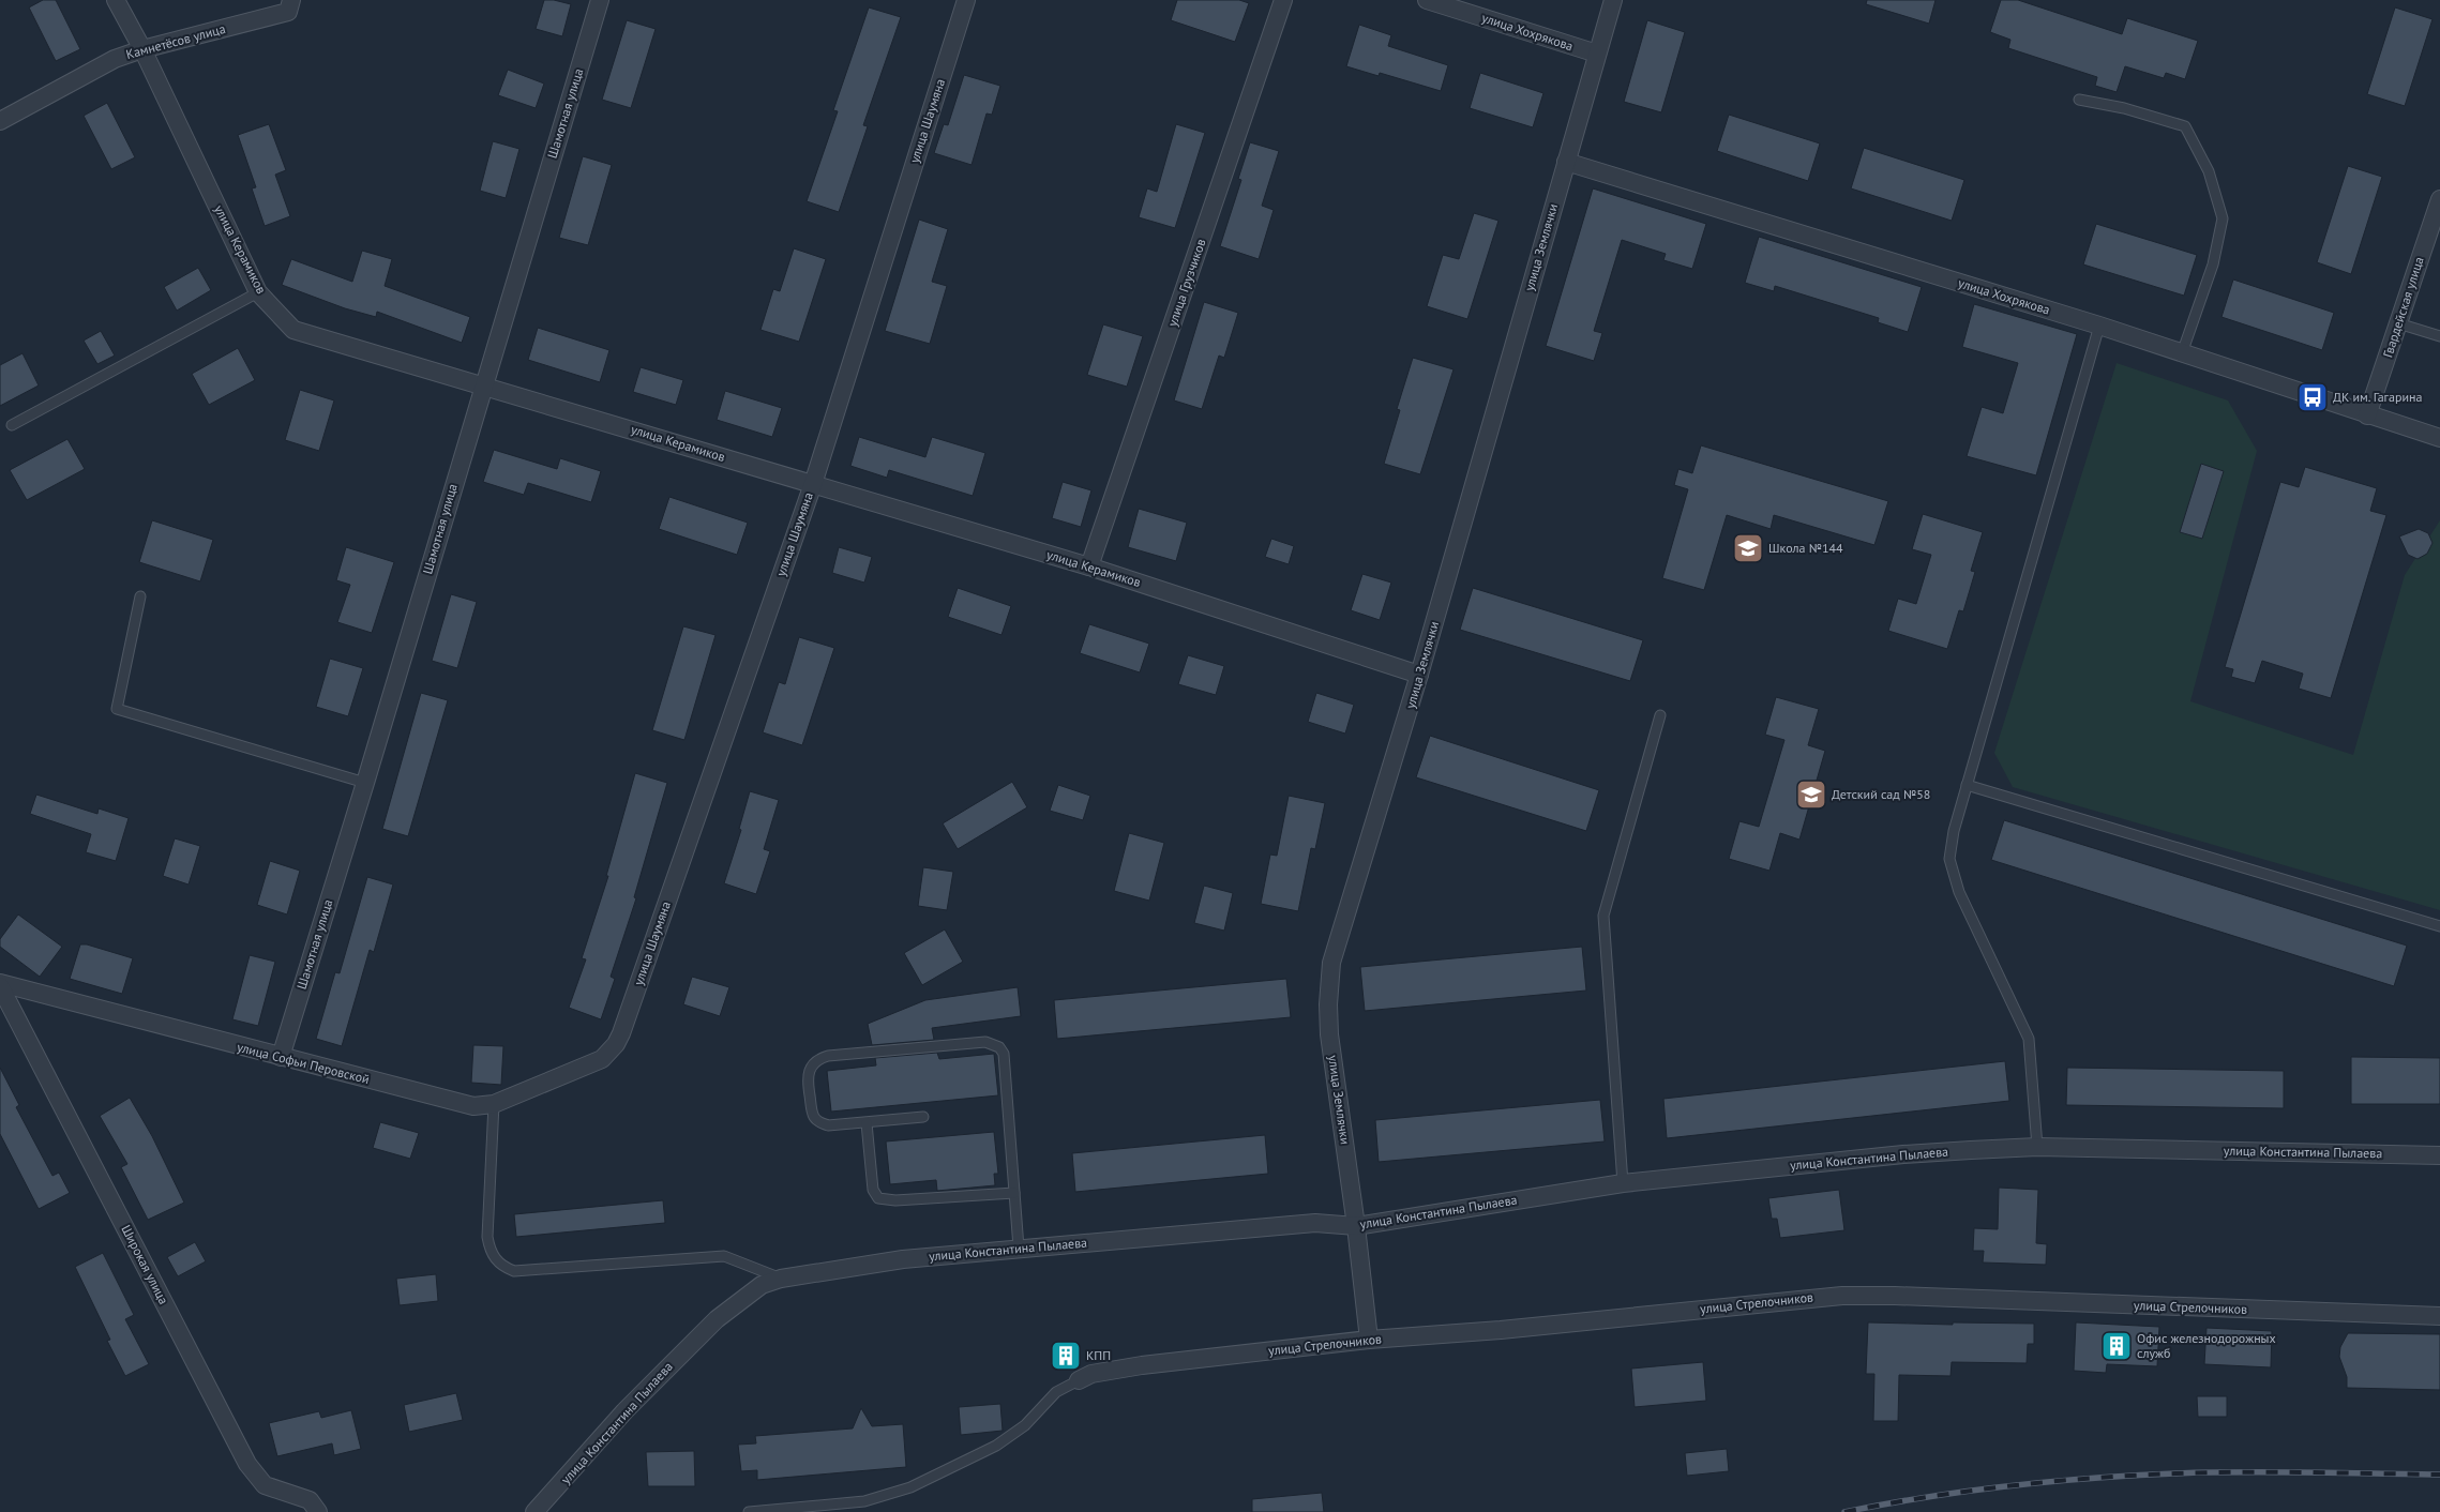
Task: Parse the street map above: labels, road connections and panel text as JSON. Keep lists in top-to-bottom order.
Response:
{
  "streets": {
    "street": [
      "улица Хохрякова",
      "Камнетёсов улица",
      "Шамотная улица",
      "улица Шаумяна",
      "улица Землячки",
      "улица Керамиков",
      "улица Грузчиков",
      "Гвардейская улица",
      "улица Софьи Перовской",
      "улица Константина Пылаева",
      "Широкая улица",
      "улица Стрелочников"
    ]
  },
  "crossings": [
    ["улица Хохрякова", "улица Землячки"],
    ["улица Хохрякова", "Гвардейская улица"],
    ["Камнетёсов улица", "улица Керамиков"],
    ["Шамотная улица", "улица Керамиков"],
    ["Шамотная улица", "улица Софьи Перовской"],
    ["улица Шаумяна", "улица Керамиков"],
    ["улица Шаумяна", "улица Софьи Перовской"],
    ["улица Землячки", "улица Керамиков"],
    ["улица Землячки", "улица Константина Пылаева"],
    ["улица Землячки", "улица Стрелочников"],
    ["улица Керамиков", "улица Грузчиков"],
    ["улица Софьи Перовской", "Широкая улица"]
  ],
  "places": {
    "bus stop": ["ДК им. Гагарина"],
    "school or university": ["Школа №144", "Детский сад №58"],
    "building": ["Офис железнодорожных служб", "КПП"]
  }
}
